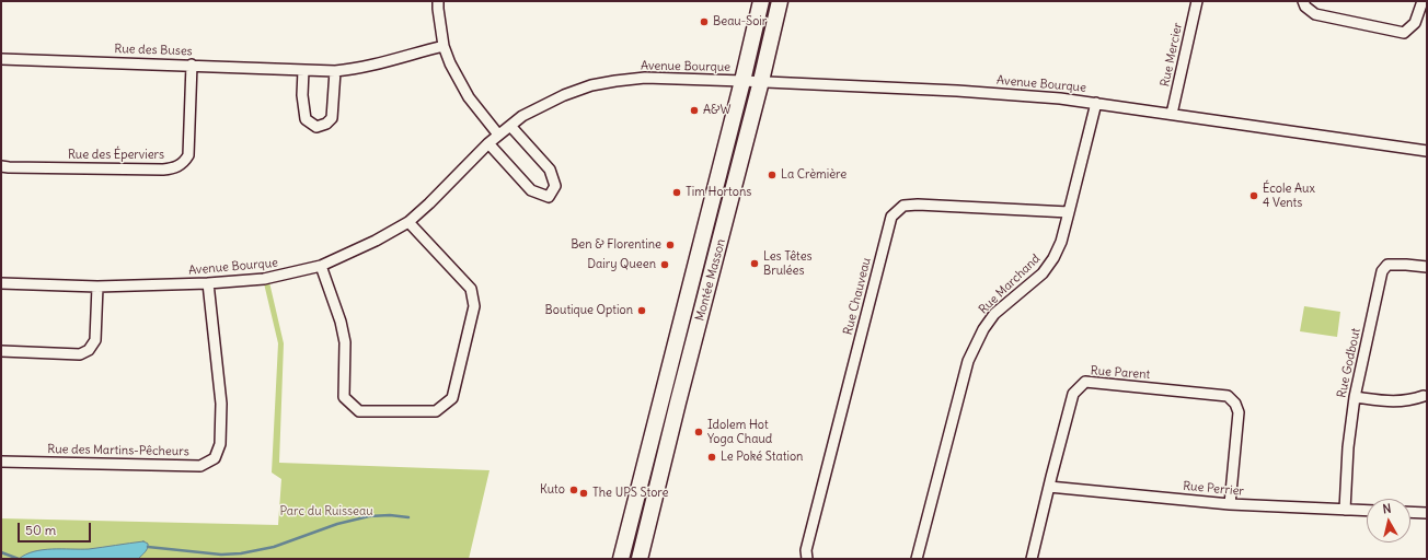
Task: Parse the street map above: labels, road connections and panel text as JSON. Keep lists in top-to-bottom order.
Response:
{
  "streets": {
    "main road": ["Montée Masson"],
    "street": [
      "Rue des Buses",
      "Rue Mercier",
      "Avenue Bourque",
      "Rue des Éperviers",
      "Rue Marchand",
      "Rue Chauveau",
      "Rue Godbout",
      "Rue Parent",
      "Rue des Martins-Pêcheurs",
      "Rue Perrier"
    ]
  },
  "crossings": [
    ["Rue des Buses", "Rue des Éperviers"],
    ["Rue Mercier", "Avenue Bourque"],
    ["Avenue Bourque", "Montée Masson"],
    ["Avenue Bourque", "Rue Marchand"],
    ["Avenue Bourque", "Rue des Martins-Pêcheurs"],
    ["Rue Marchand", "Rue Chauveau"],
    ["Rue Godbout", "Rue Perrier"],
    ["Rue Parent", "Rue Perrier"]
  ],
  "parks": ["Parc du Ruisseau"],
  "places": [
    "Beau-Soir",
    "A&W",
    "La Crèmière",
    "Tim Hortons",
    "École Aux 4 Vents",
    "Ben & Florentine",
    "Les Têtes Brulées",
    "Dairy Queen",
    "Boutique Option",
    "Idolem Hot Yoga Chaud",
    "Le Poké Station",
    "Kuto",
    "The UPS Store"
  ],
  "scale_bar": "50 m",
  "north": "top"
}
